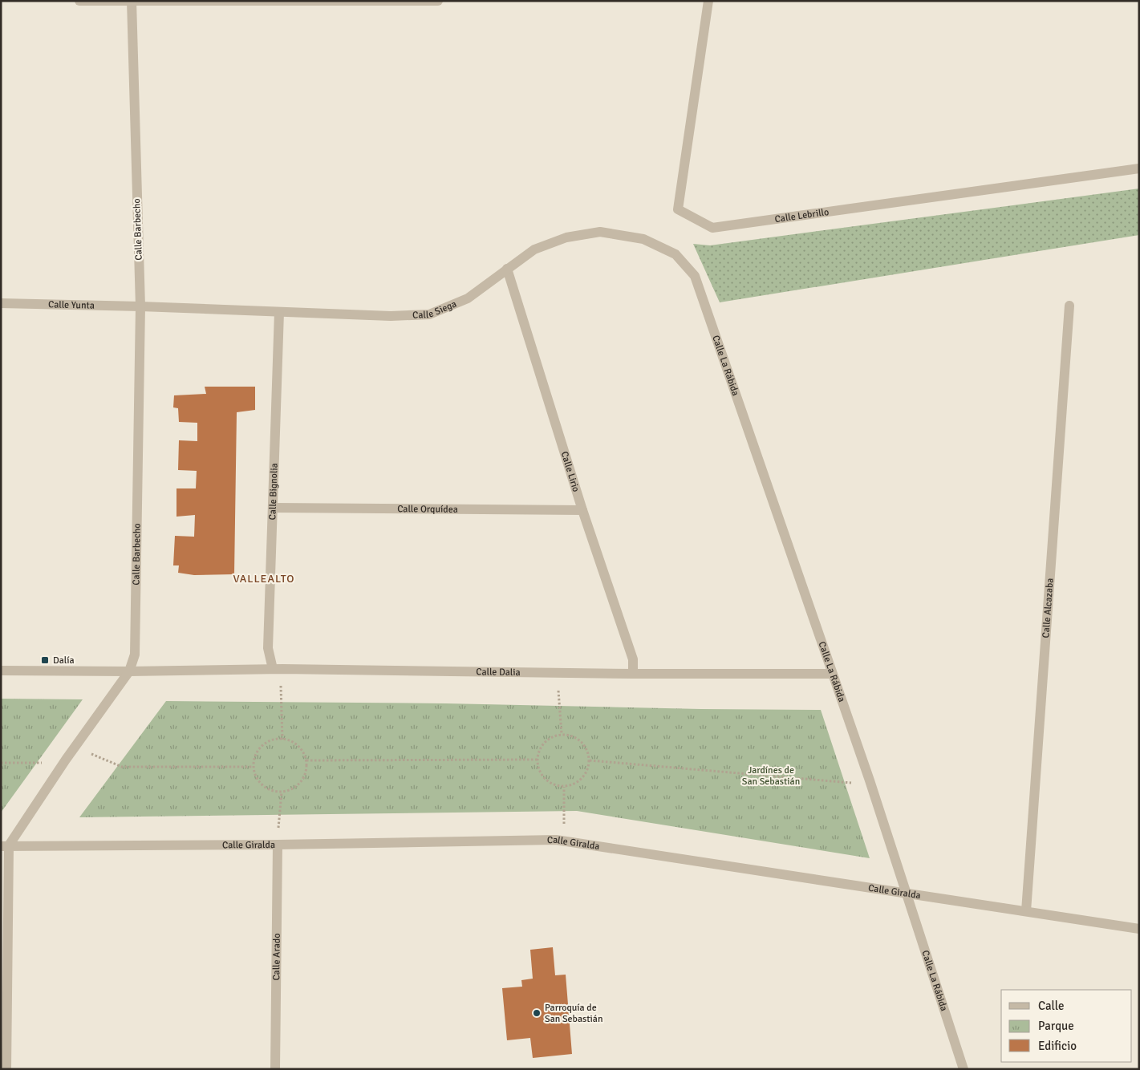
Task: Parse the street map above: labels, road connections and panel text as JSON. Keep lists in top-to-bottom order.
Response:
{
  "streets": {
    "street": [
      "Calle Lebrillo",
      "Calle Barbecho",
      "Calle Yunta",
      "Calle Siega",
      "Calle La Rábida",
      "Calle Lirio",
      "Calle Bignolia",
      "Calle Orquídea",
      "Calle Alcazaba",
      "Calle Dalia",
      "Calle Giralda",
      "Calle Arado"
    ]
  },
  "crossings": [
    ["Calle Barbecho", "Calle Yunta"],
    ["Calle Barbecho", "Calle Siega"],
    ["Calle Barbecho", "Calle Dalia"],
    ["Calle Barbecho", "Calle Giralda"],
    ["Calle Yunta", "Calle Siega"],
    ["Calle Siega", "Calle La Rábida"],
    ["Calle Siega", "Calle Lirio"],
    ["Calle Siega", "Calle Bignolia"],
    ["Calle La Rábida", "Calle Dalia"],
    ["Calle La Rábida", "Calle Giralda"],
    ["Calle Lirio", "Calle Orquídea"],
    ["Calle Lirio", "Calle Dalia"],
    ["Calle Bignolia", "Calle Orquídea"],
    ["Calle Bignolia", "Calle Dalia"],
    ["Calle Alcazaba", "Calle Giralda"],
    ["Calle Giralda", "Calle Arado"]
  ],
  "districts": ["VALLEALTO"],
  "parks": ["Jardínes de San Sebastián"],
  "places": {
    "transit": ["Dalía"],
    "other": ["Parroquía de San Sebastián"]
  },
  "legend": ["Calle", "Parque", "Edificio"]
}
